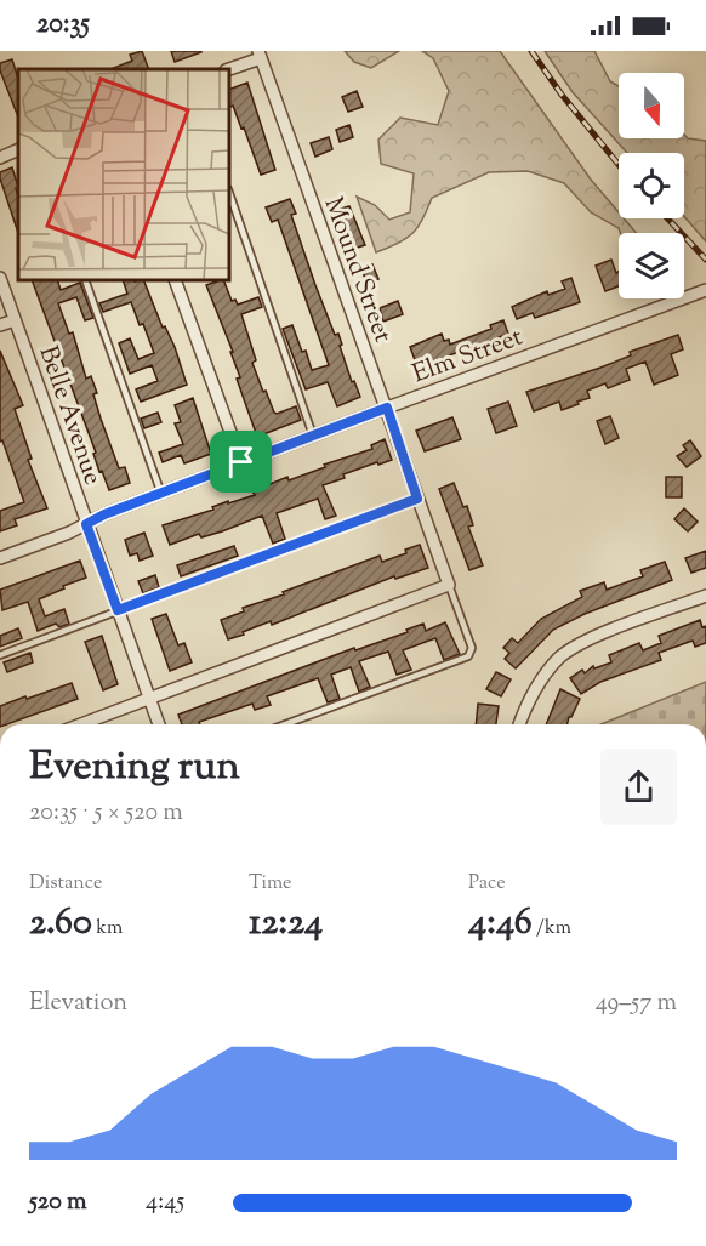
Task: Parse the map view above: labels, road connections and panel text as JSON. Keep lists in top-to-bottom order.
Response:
{
  "streets": {
    "street": ["Mound Street", "Elm Street", "Belle Avenue"]
  },
  "crossings": [
    ["Mound Street", "Elm Street"],
    ["Elm Street", "Belle Avenue"]
  ],
  "north": "bottom",
  "page": {
    "status": "20:35",
    "heading": ["Evening run", "20:35 · 5 × 520 m"],
    "stats": [
      ["Distance", "2.60 km"],
      ["Time", "12:24"],
      ["Pace", "4:46 /km"]
    ],
    "chart": ["Elevation", "49–57 m"],
    "list": [
      {
        "name": "520 m",
        "note": "4:45"
      }
    ]
  }
}
